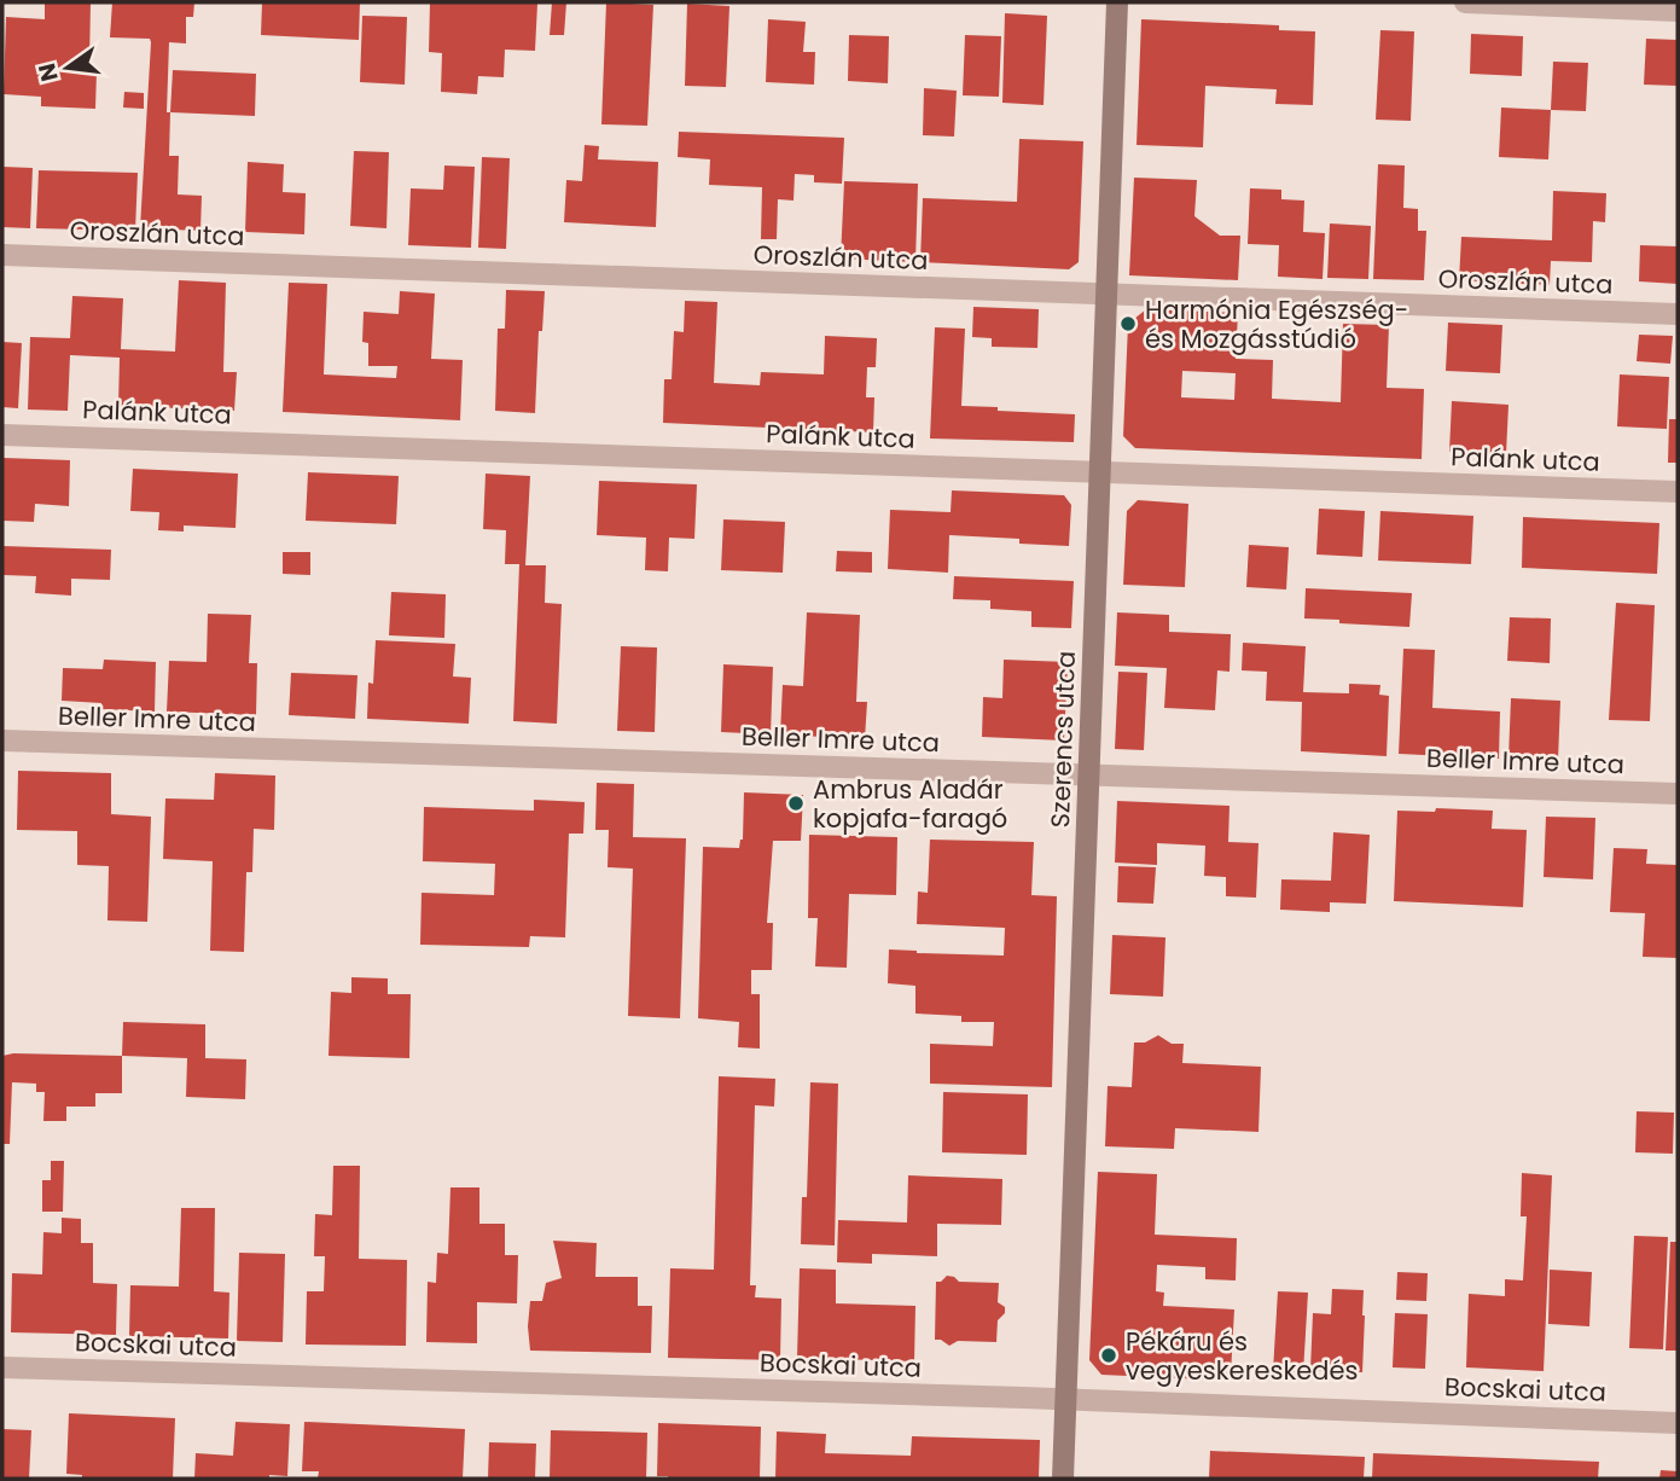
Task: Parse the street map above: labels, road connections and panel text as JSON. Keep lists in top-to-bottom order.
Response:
{
  "streets": {
    "street": [
      "Oroszlán utca",
      "Palánk utca",
      "Beller Imre utca",
      "Szerencs utca",
      "Bocskai utca"
    ]
  },
  "crossings": [
    ["Oroszlán utca", "Szerencs utca"],
    ["Palánk utca", "Szerencs utca"],
    ["Beller Imre utca", "Szerencs utca"],
    ["Szerencs utca", "Bocskai utca"]
  ],
  "places": ["Harmónia Egészség- és Mozgásstúdió", "Ambrus Aladár kopjafa-faragó", "Pékáru és vegyeskereskedés"],
  "north": "left"
}
